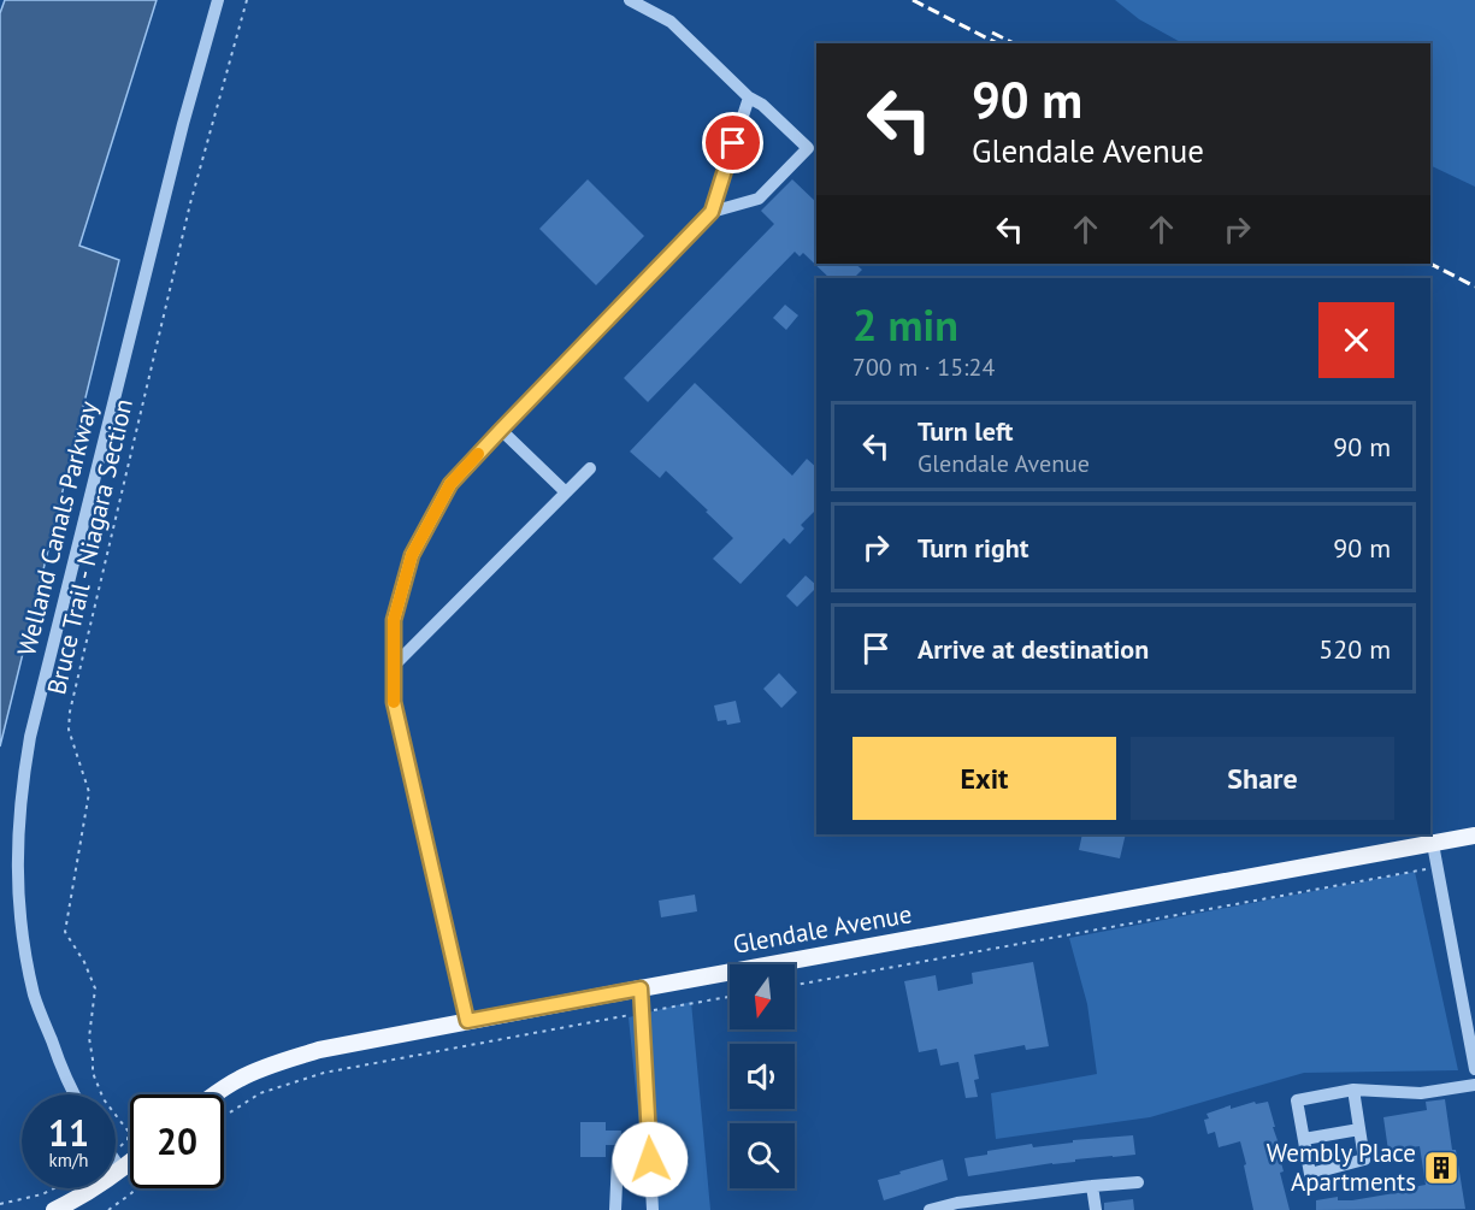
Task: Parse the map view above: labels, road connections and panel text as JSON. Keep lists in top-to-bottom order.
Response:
{
  "streets": {
    "main road": ["Glendale Avenue"],
    "street": ["Welland Canals Parkway"],
    "path": ["Bruce Trail - Niagara Section"]
  },
  "places": {
    "building": ["Wembly Place Apartments"]
  },
  "north": "bottom",
  "page": {
    "turn": ["90 m", "Glendale Avenue"],
    "heading": ["2 min", "700 m · 15:24"],
    "list": [
      {
        "name": "Turn left",
        "note": "Glendale Avenue",
        "value": "90 m"
      },
      {
        "name": "Turn right",
        "value": "90 m"
      },
      {
        "name": "Arrive at destination",
        "value": "520 m"
      }
    ],
    "buttons": ["Exit", "Share"],
    "speed": "11 km/h",
    "limit": "20"
  }
}
